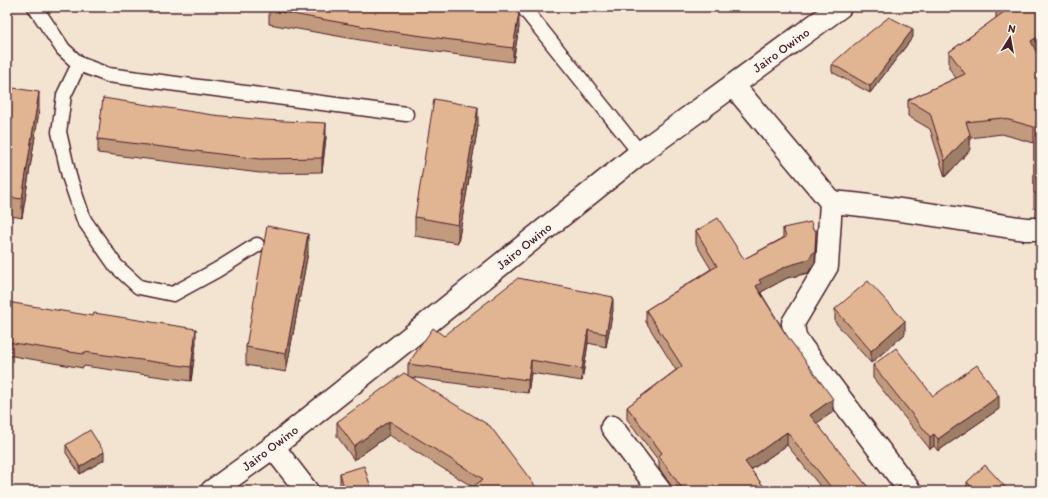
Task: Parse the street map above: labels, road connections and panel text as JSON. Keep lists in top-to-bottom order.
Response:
{
  "streets": {
    "street": ["Jairo Owino"]
  },
  "north": "top"
}
